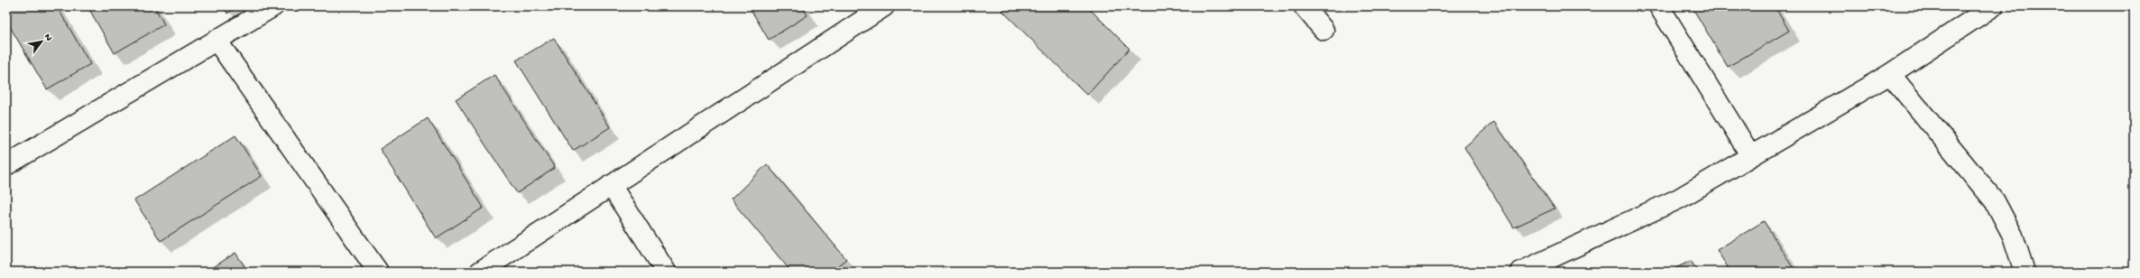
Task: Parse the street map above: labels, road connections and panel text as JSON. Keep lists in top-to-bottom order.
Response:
{
  "north": "top right"
}
